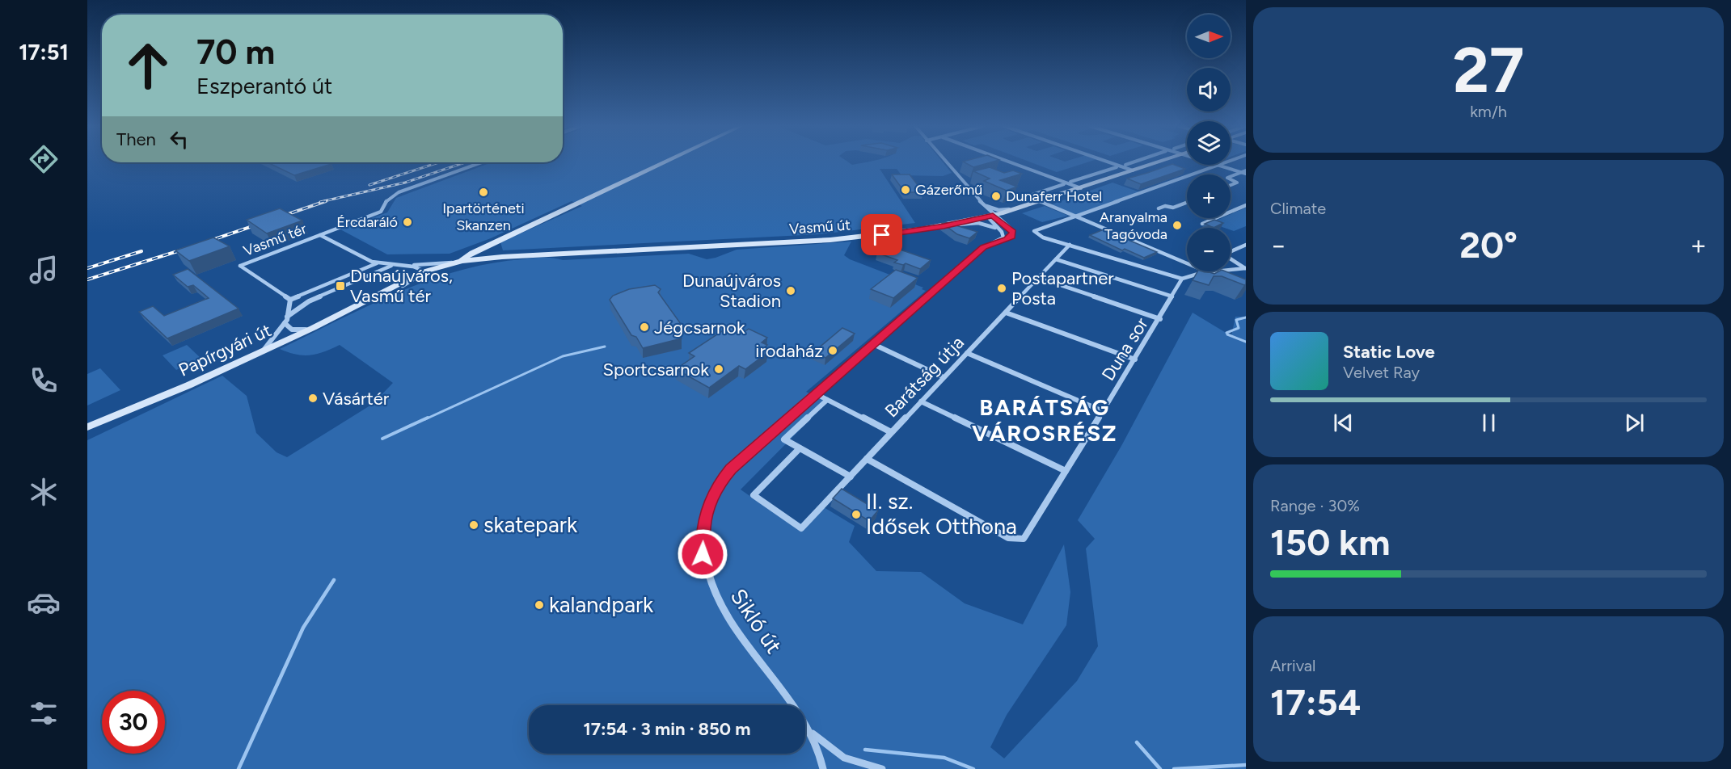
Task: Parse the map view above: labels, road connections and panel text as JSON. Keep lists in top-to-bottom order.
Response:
{
  "streets": {
    "street": [
      "Vasmű út",
      "Vasmű tér",
      "Duna sor",
      "Papírgyári út",
      "Barátság útja",
      "Sikló út"
    ]
  },
  "crossings": [
    ["Duna sor", "Barátság útja"]
  ],
  "districts": ["BARÁTSÁG VÁROSRÉSZ"],
  "places": {
    "other": [
      "Gázerőmű",
      "Ipartörténeti Skanzen",
      "Dunaferr Hotel",
      "Ércdaráló",
      "Aranyalma Tagóvoda",
      "Postapartner Posta",
      "Dunaújváros Stadion",
      "Jégcsarnok",
      "irodaház",
      "Sportcsarnok",
      "Vásártér",
      "II. sz. Idősek Otthona",
      "skatepark",
      "kalandpark"
    ],
    "transit": ["Dunaújváros, Vasmű tér"]
  },
  "north": "right",
  "page": {
    "tabs": "17:51",
    "tile": [
      ["27", "km/h"],
      "Climate",
      ["Range · 30%", "150 km"],
      ["Arrival", "17:54"]
    ],
    "map_buttons": ["+", "−"],
    "turn": ["70 m", "Eszperantó út"],
    "then": "Then",
    "heat": ["−", "20°", "+"],
    "song": ["Static Love", "Velvet Ray"],
    "limit": "30",
    "trip": "17:54 · 3 min · 850 m"
  }
}
